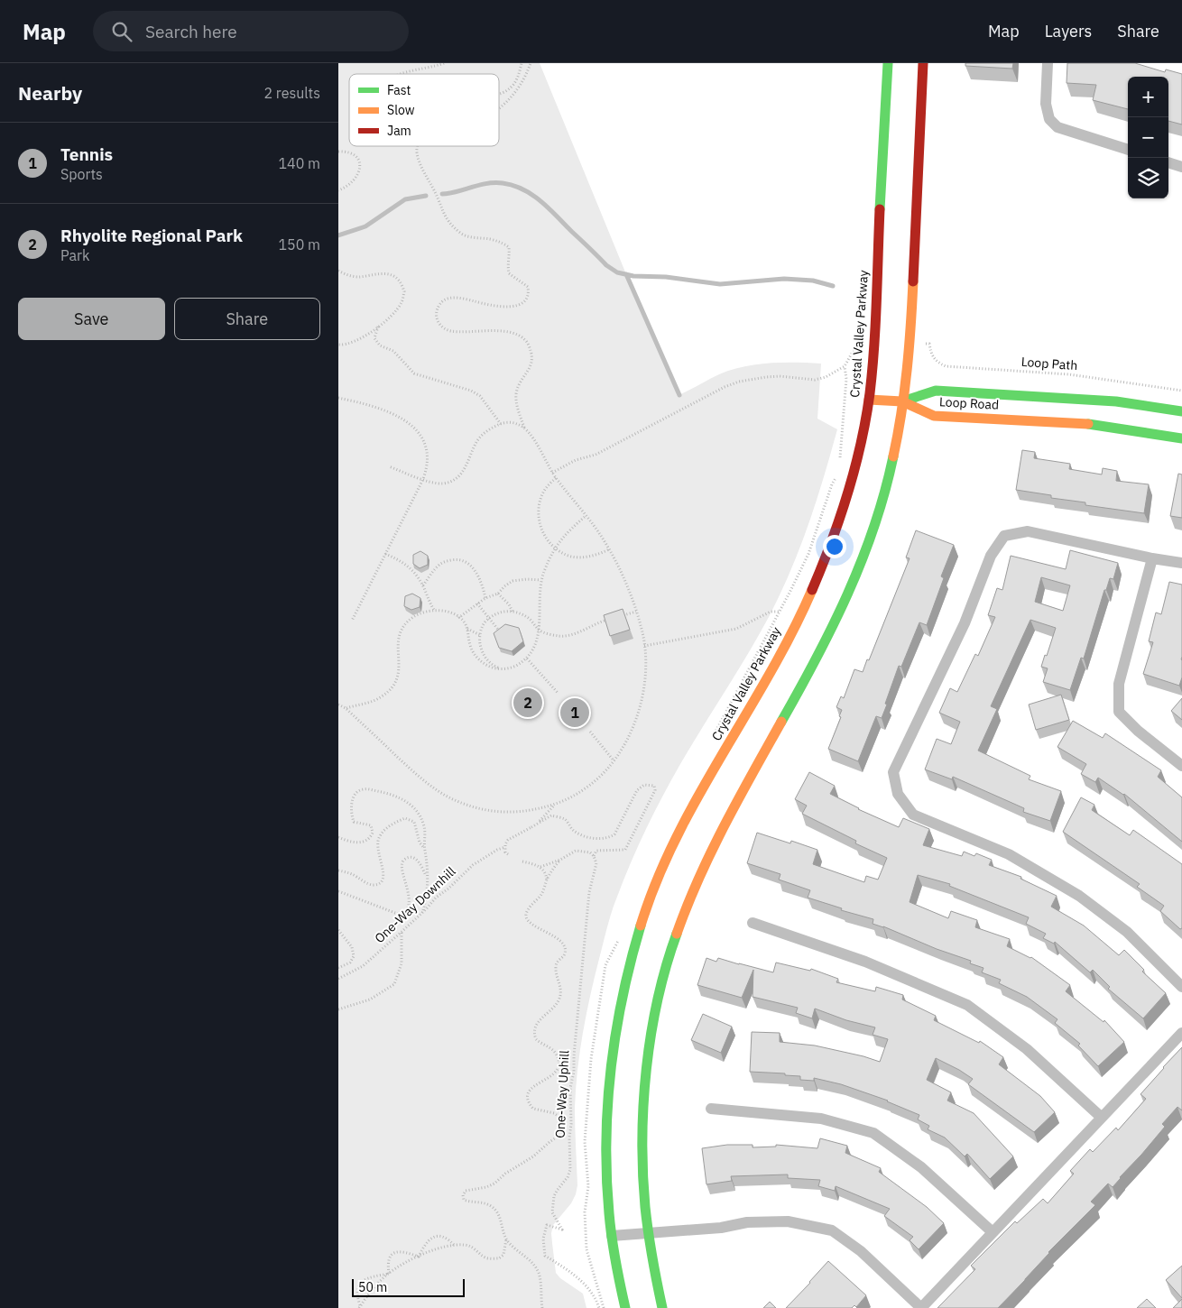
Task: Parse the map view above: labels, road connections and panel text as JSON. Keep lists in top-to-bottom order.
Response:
{
  "streets": {
    "main road": ["Crystal Valley Parkway", "Loop Road"],
    "path": ["Loop Path", "One-Way Downhill", "One-Way Uphill"]
  },
  "legend": ["Fast", "Slow", "Jam"],
  "scale_bar": "50 m",
  "page": {
    "header": "Map",
    "search": "Search here",
    "nav": ["Map", "Layers", "Share"],
    "heading": ["Nearby", "2 results"],
    "map_buttons": ["+", "−"],
    "list": [
      {
        "mark": "1",
        "name": "Tennis",
        "note": "Sports",
        "value": "140 m"
      },
      {
        "mark": "2",
        "name": "Rhyolite Regional Park",
        "note": "Park",
        "value": "150 m"
      }
    ],
    "buttons": ["Save", "Share"],
    "pins": ["2", "1"],
    "scale": "50 m"
  }
}
